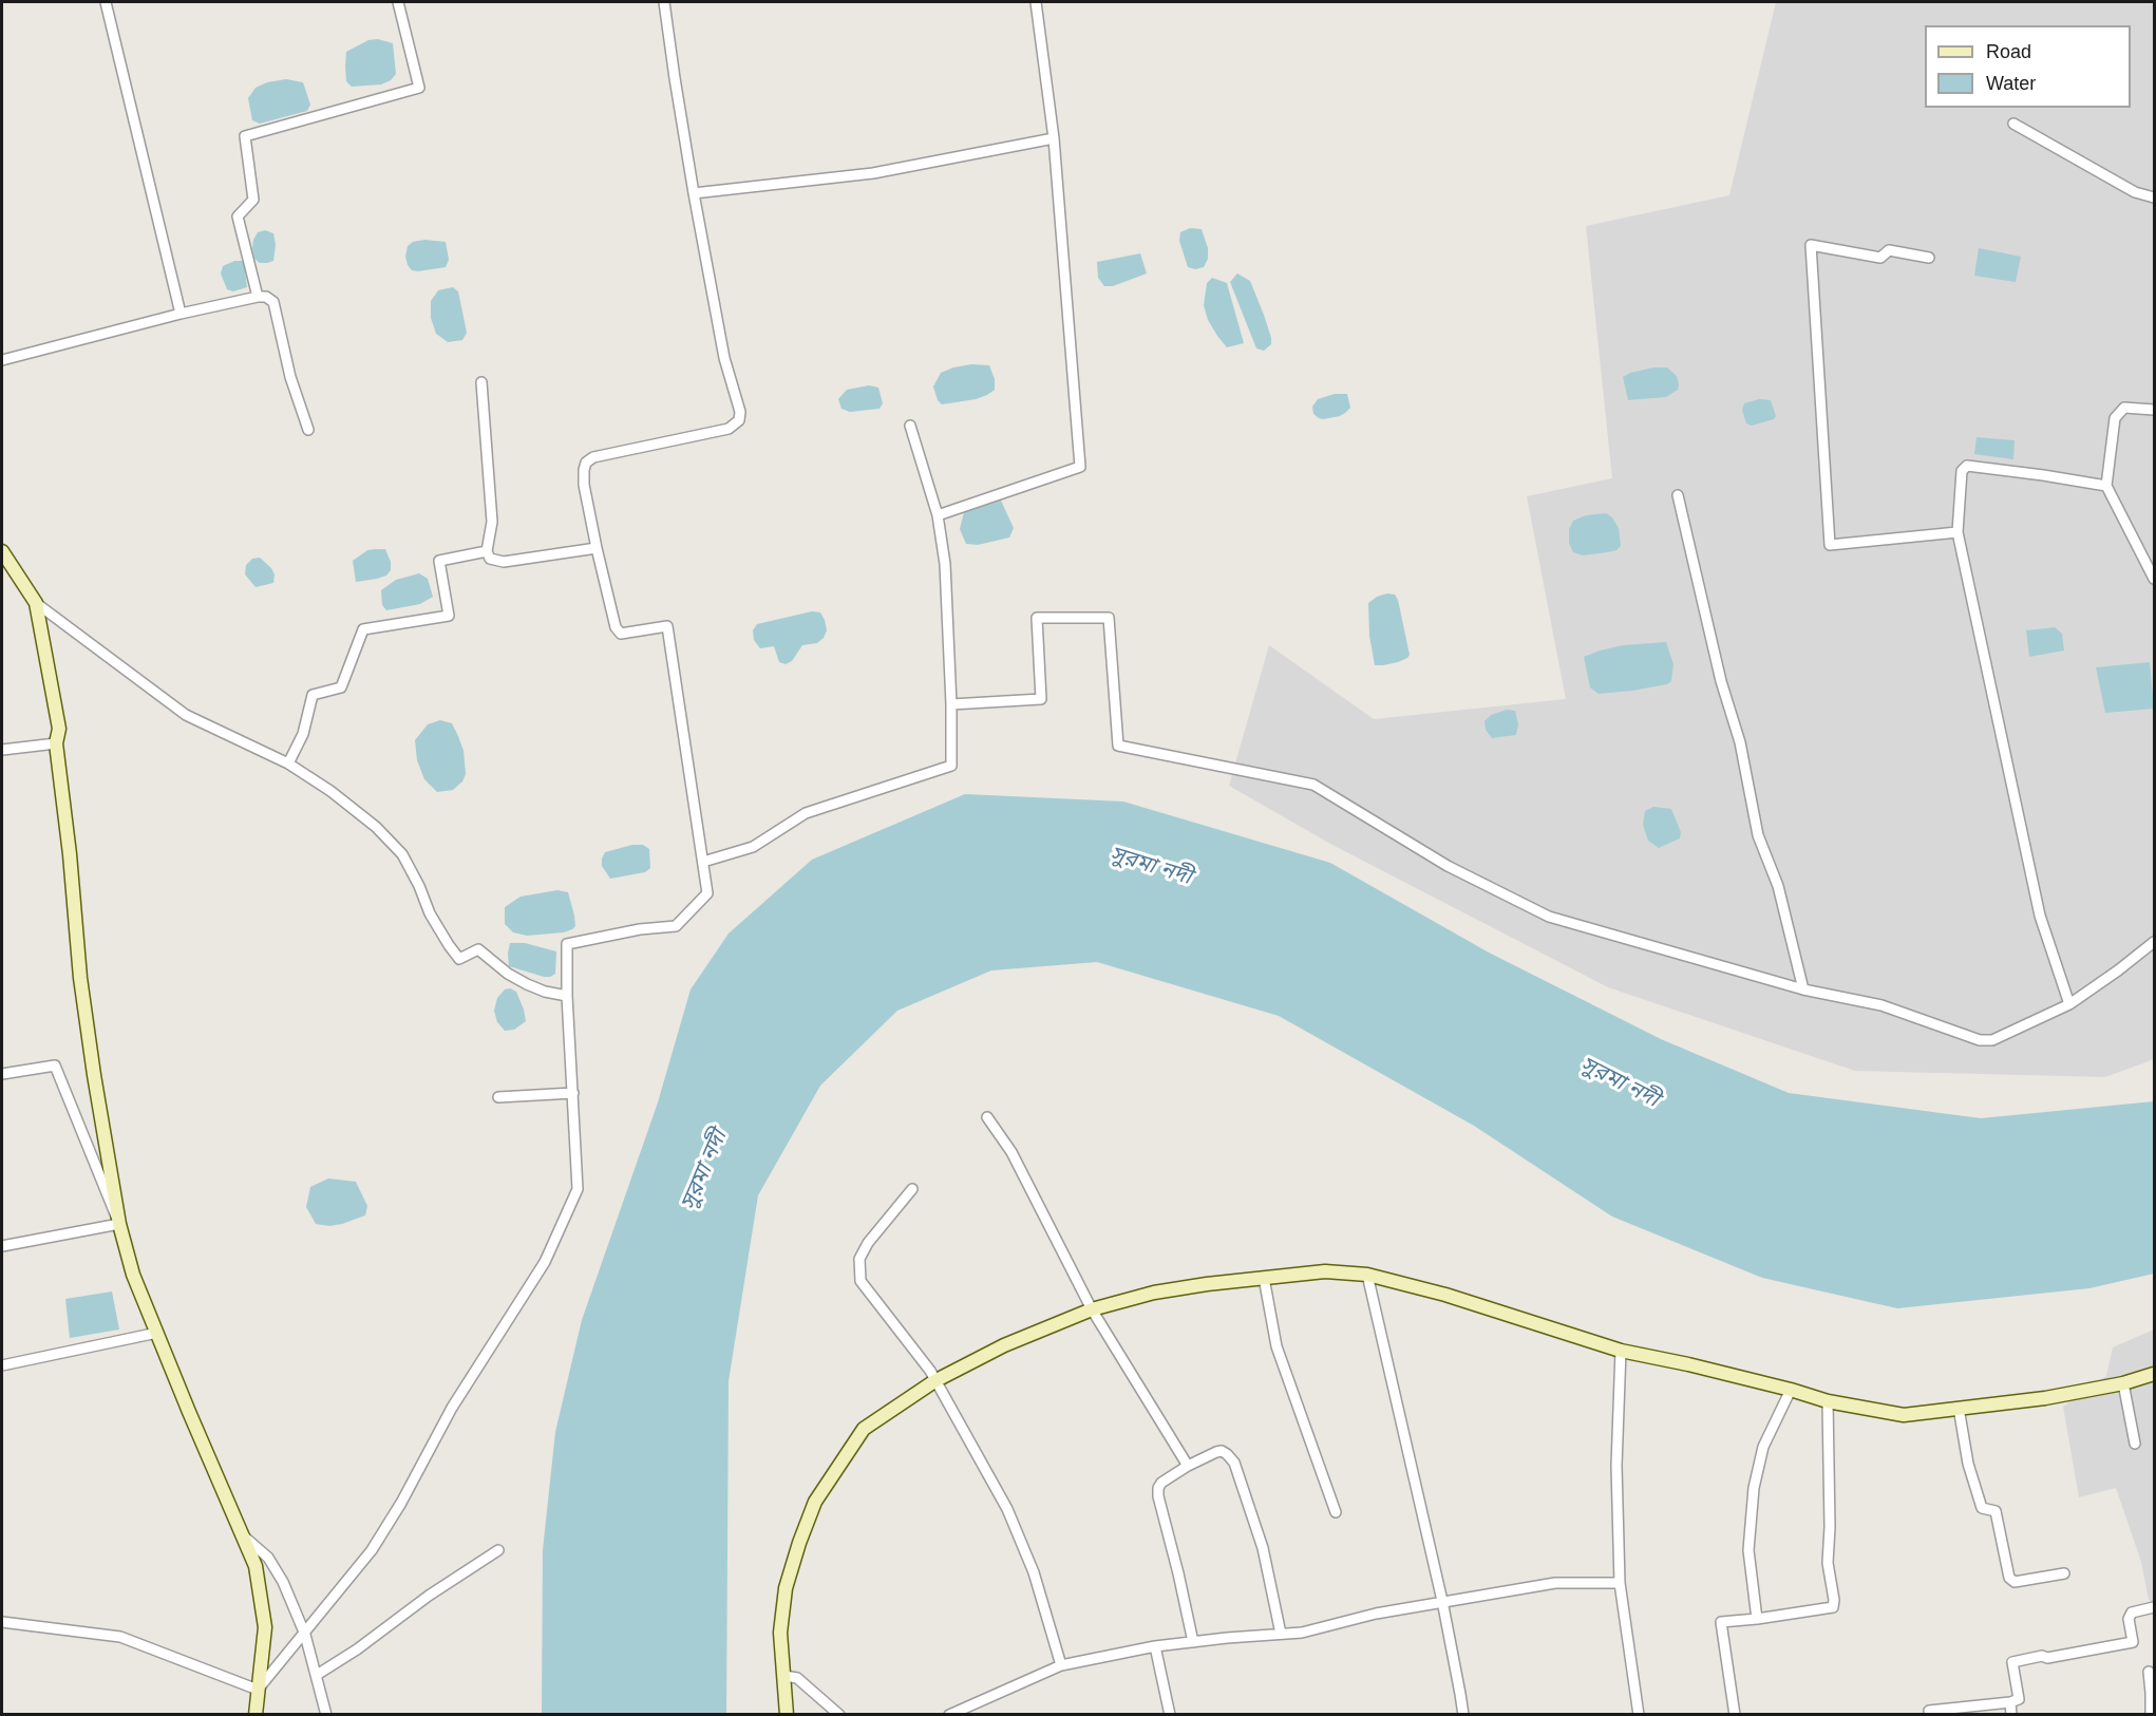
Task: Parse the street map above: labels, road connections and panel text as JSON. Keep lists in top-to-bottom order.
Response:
{
  "water": ["সুরমা নদী"],
  "legend": ["Road", "Water"]
}
